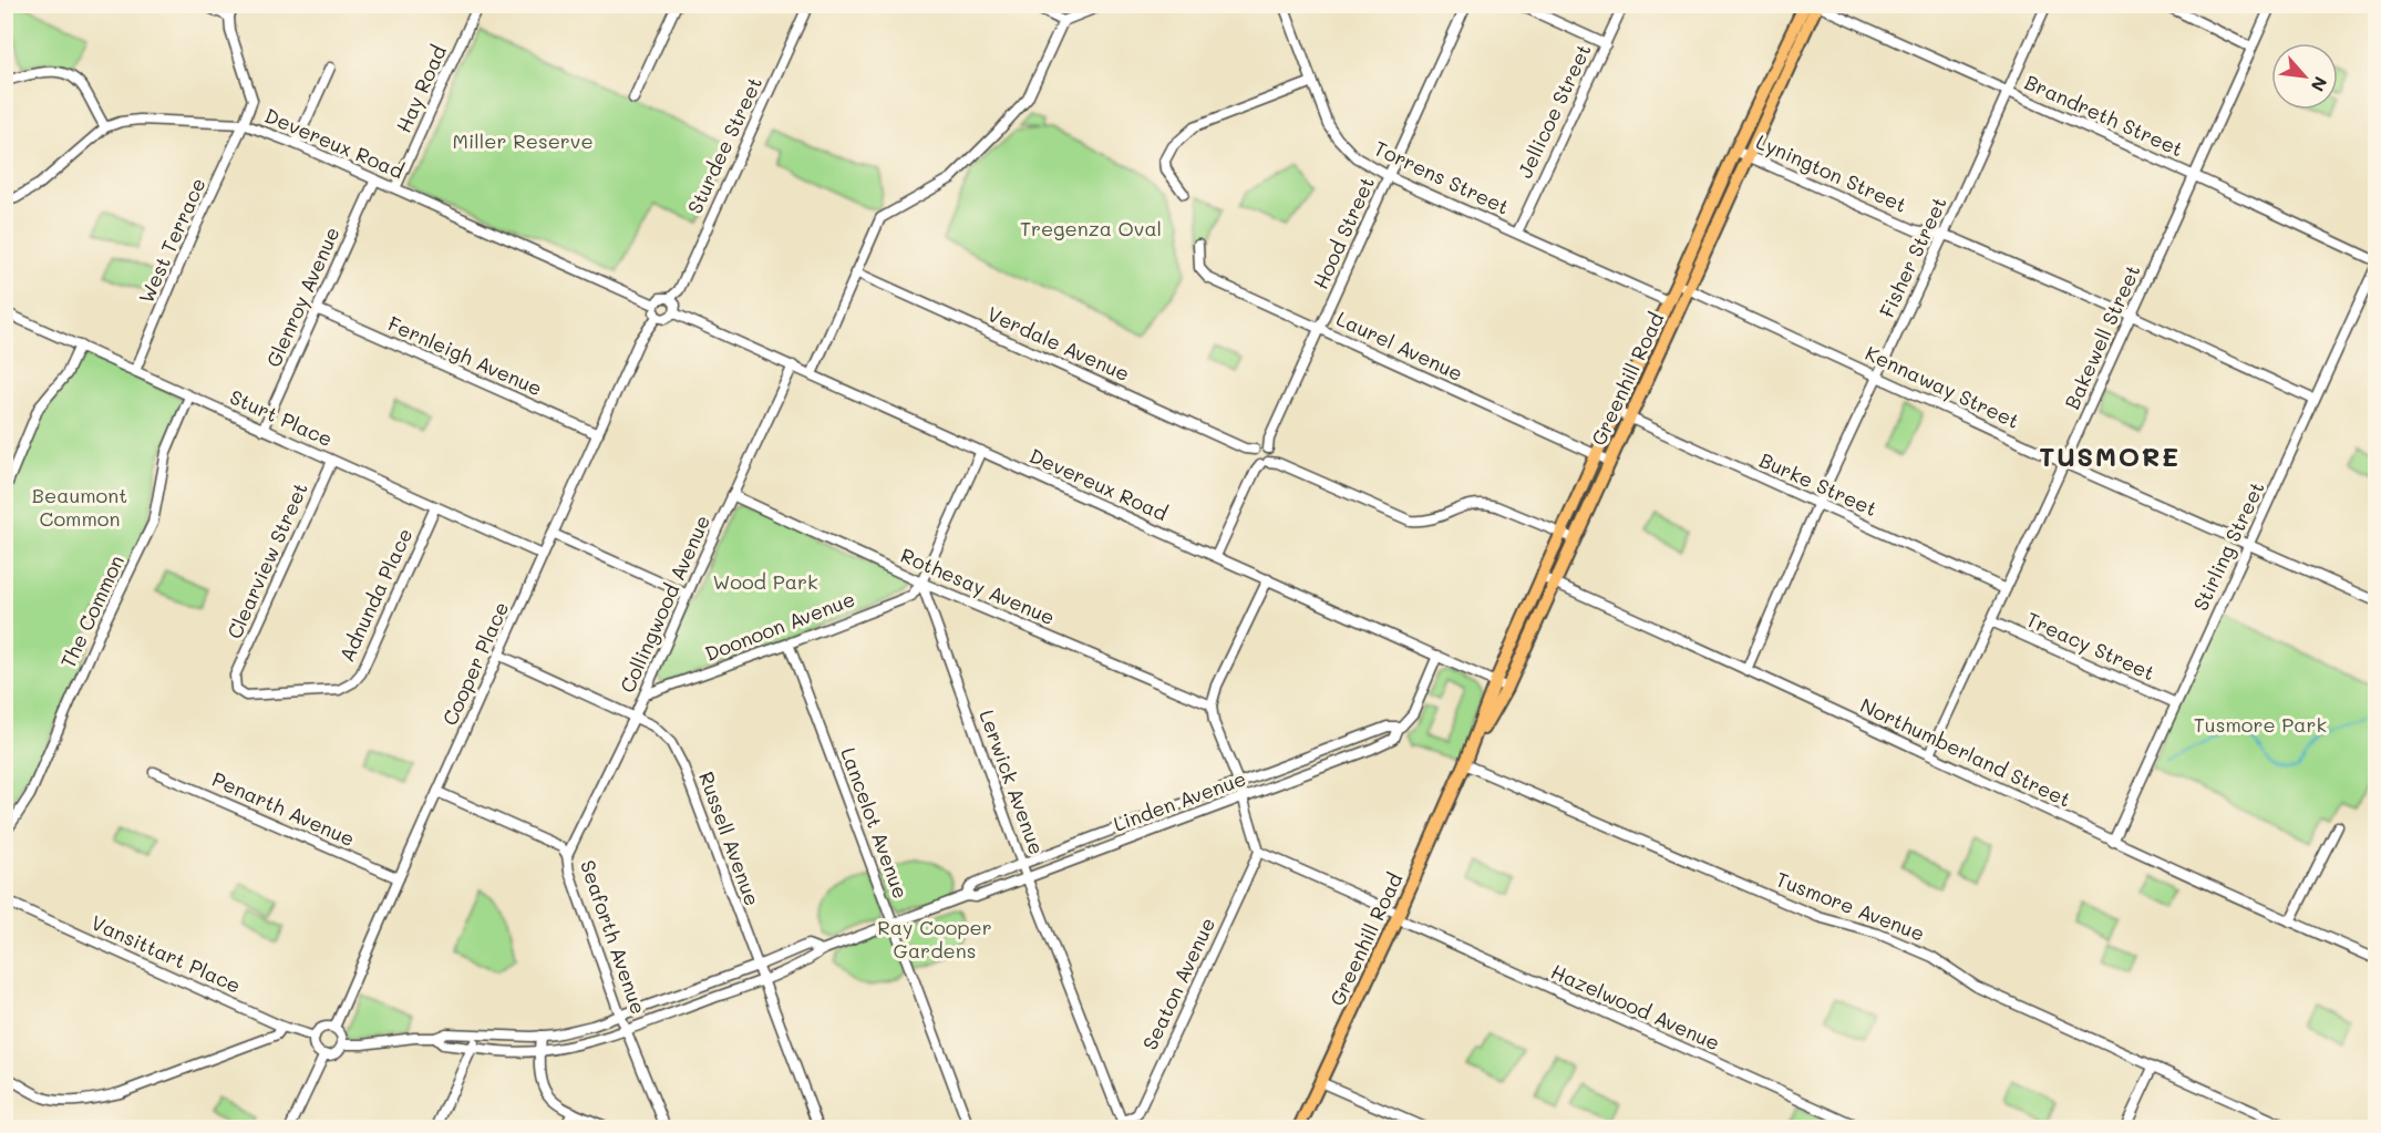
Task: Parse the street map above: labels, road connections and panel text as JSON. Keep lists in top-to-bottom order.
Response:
{
  "streets": {
    "main road": ["Greenhill Road"],
    "street": [
      "Hay Road",
      "Jellicoe Street",
      "Brandreth Street",
      "Devereux Road",
      "Sturdee Street",
      "Lynington Street",
      "Torrens Street",
      "Hood Street",
      "West Terrace",
      "Fisher Street",
      "Glenroy Avenue",
      "Bakewell Street",
      "Verdale Avenue",
      "Laurel Avenue",
      "Fernleigh Avenue",
      "Kennaway Street",
      "Sturt Place",
      "Burke Street",
      "Stirling Street",
      "Clearview Street",
      "Rothesay Avenue",
      "Adnunda Place",
      "Collingwood Avenue",
      "The Common",
      "Doonoon Avenue",
      "Treacy Street",
      "Cooper Place",
      "Northumberland Street",
      "Lerwick Avenue",
      "Linden Avenue",
      "Penarth Avenue",
      "Lancelot Avenue",
      "Russell Avenue",
      "Tusmore Avenue",
      "Seaforth Avenue",
      "Vansittart Place",
      "Seaton Avenue",
      "Hazelwood Avenue"
    ]
  },
  "crossings": [
    ["Hay Road", "Devereux Road"],
    ["Jellicoe Street", "Torrens Street"],
    ["Brandreth Street", "Fisher Street"],
    ["Brandreth Street", "Bakewell Street"],
    ["Brandreth Street", "Greenhill Road"],
    ["Brandreth Street", "Stirling Street"],
    ["Devereux Road", "Sturdee Street"],
    ["Devereux Road", "Hood Street"],
    ["Devereux Road", "West Terrace"],
    ["Devereux Road", "Glenroy Avenue"],
    ["Devereux Road", "Greenhill Road"],
    ["Devereux Road", "Collingwood Avenue"],
    ["Devereux Road", "Cooper Place"],
    ["Devereux Road", "Linden Avenue"],
    ["Sturdee Street", "Cooper Place"],
    ["Lynington Street", "Fisher Street"],
    ["Lynington Street", "Bakewell Street"],
    ["Lynington Street", "Greenhill Road"],
    ["Lynington Street", "Stirling Street"],
    ["Torrens Street", "Hood Street"],
    ["Torrens Street", "Greenhill Road"],
    ["Hood Street", "Verdale Avenue"],
    ["Hood Street", "Laurel Avenue"],
    ["West Terrace", "Sturt Place"],
    ["Fisher Street", "Kennaway Street"],
    ["Fisher Street", "Burke Street"],
    ["Fisher Street", "Northumberland Street"],
    ["Glenroy Avenue", "Fernleigh Avenue"],
    ["Glenroy Avenue", "Sturt Place"],
    ["Bakewell Street", "Kennaway Street"],
    ["Bakewell Street", "Burke Street"],
    ["Bakewell Street", "Treacy Street"],
    ["Bakewell Street", "Northumberland Street"],
    ["Verdale Avenue", "Greenhill Road"],
    ["Laurel Avenue", "Greenhill Road"],
    ["Fernleigh Avenue", "Cooper Place"],
    ["Greenhill Road", "Kennaway Street"],
    ["Greenhill Road", "Burke Street"],
    ["Greenhill Road", "Northumberland Street"],
    ["Greenhill Road", "Tusmore Avenue"],
    ["Greenhill Road", "Hazelwood Avenue"],
    ["Kennaway Street", "Stirling Street"],
    ["Sturt Place", "Clearview Street"],
    ["Sturt Place", "Adnunda Place"],
    ["Sturt Place", "The Common"],
    ["Sturt Place", "Cooper Place"],
    ["Stirling Street", "Treacy Street"],
    ["Stirling Street", "Northumberland Street"],
    ["Clearview Street", "Adnunda Place"],
    ["Rothesay Avenue", "Collingwood Avenue"],
    ["Rothesay Avenue", "Doonoon Avenue"],
    ["Rothesay Avenue", "Lerwick Avenue"],
    ["Collingwood Avenue", "Doonoon Avenue"],
    ["Collingwood Avenue", "Russell Avenue"],
    ["Collingwood Avenue", "Seaforth Avenue"],
    ["Doonoon Avenue", "Lerwick Avenue"],
    ["Doonoon Avenue", "Lancelot Avenue"],
    ["Cooper Place", "Linden Avenue"],
    ["Cooper Place", "Penarth Avenue"],
    ["Cooper Place", "Russell Avenue"],
    ["Cooper Place", "Seaforth Avenue"],
    ["Cooper Place", "Vansittart Place"],
    ["Lerwick Avenue", "Linden Avenue"],
    ["Lerwick Avenue", "Seaton Avenue"],
    ["Linden Avenue", "Lancelot Avenue"],
    ["Linden Avenue", "Russell Avenue"],
    ["Linden Avenue", "Seaforth Avenue"],
    ["Linden Avenue", "Vansittart Place"],
    ["Seaton Avenue", "Hazelwood Avenue"]
  ],
  "districts": ["TUSMORE"],
  "parks": [
    "Miller Reserve",
    "Tregenza Oval",
    "Beaumont Common",
    "Wood Park",
    "Tusmore Park",
    "Ray Cooper Gardens"
  ],
  "north": "bottom right"
}
